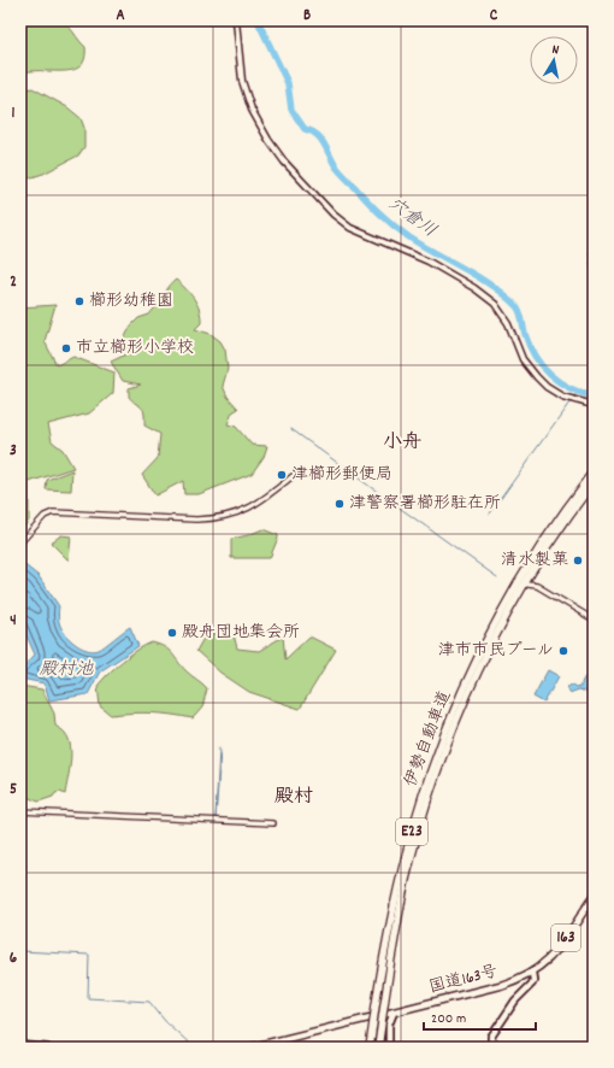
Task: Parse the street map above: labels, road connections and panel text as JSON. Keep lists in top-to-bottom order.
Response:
{
  "streets": {
    "highway": [
      "伊勢自動車道",
      "E23",
      "163",
      "国道163号"
    ]
  },
  "districts": ["小舟", "殿村"],
  "water": ["穴倉川", "殿村池"],
  "places": [
    "櫛形幼稚園",
    "市立櫛形小学校",
    "津櫛形郵便局",
    "津警察署櫛形駐在所",
    "清水製菓",
    "殿舟団地集会所",
    "津市市民プール"
  ],
  "scale_bar": "200 m",
  "north": "top",
  "grid": {
    "columns": ["A", "B", "C"],
    "rows": [
      "1",
      "2",
      "3",
      "4",
      "5",
      "6"
    ]
  }
}
